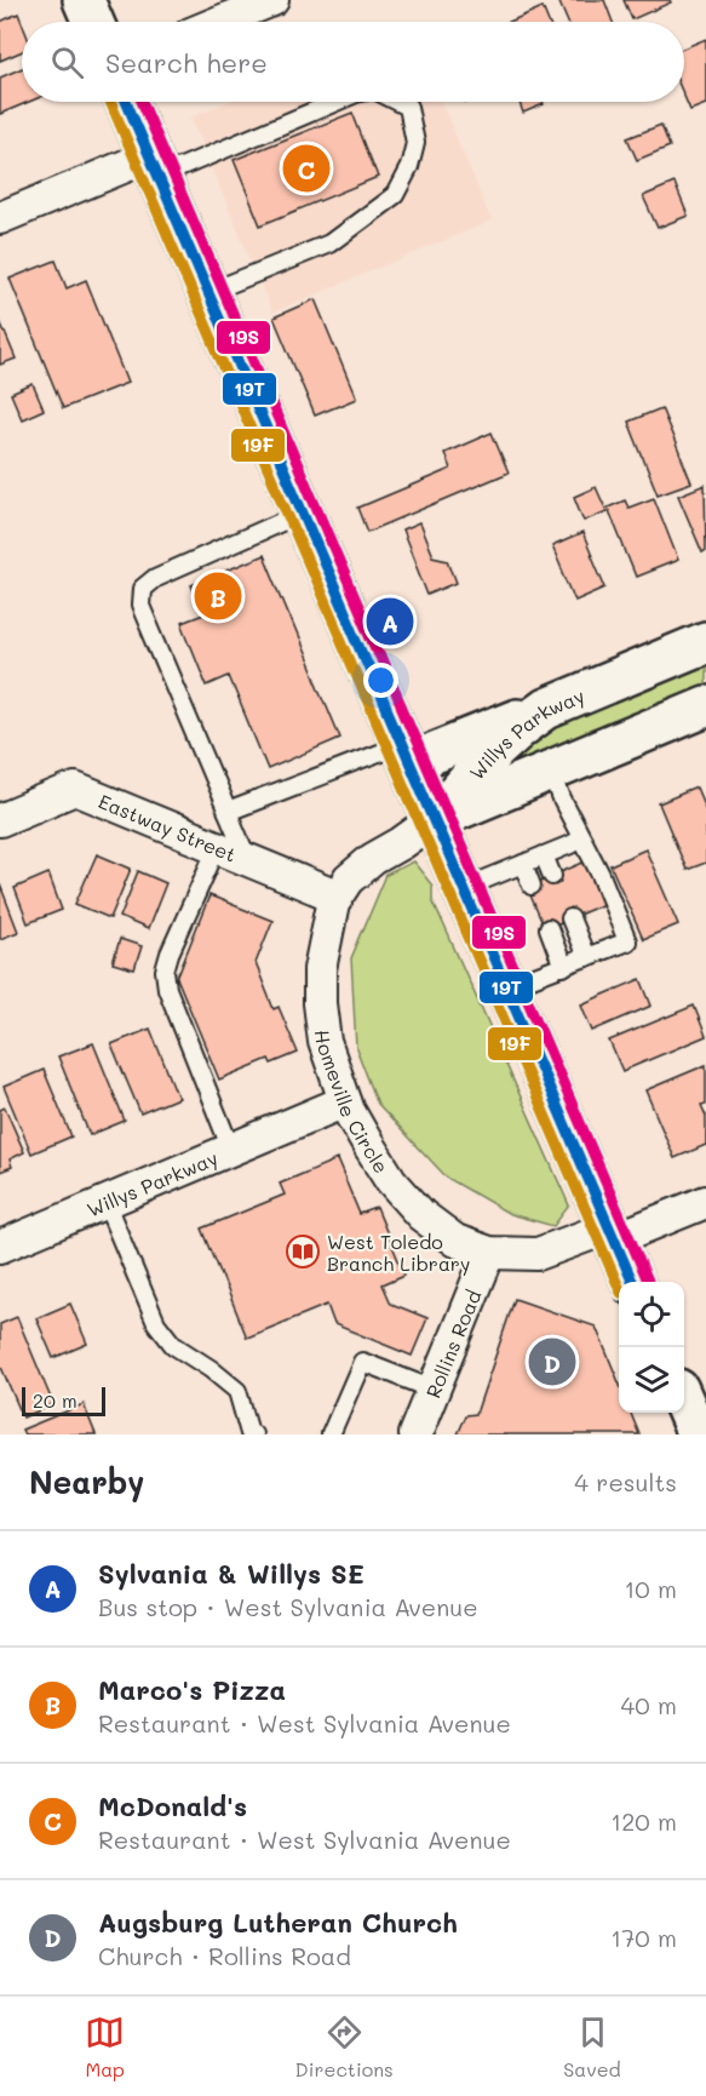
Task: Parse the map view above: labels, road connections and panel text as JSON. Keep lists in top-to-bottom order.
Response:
{
  "streets": {
    "main road": ["Willys Parkway"],
    "street": ["Eastway Street", "Homeville Circle", "Rollins Road"]
  },
  "crossings": [
    ["Willys Parkway", "Homeville Circle"],
    ["Eastway Street", "Homeville Circle"],
    ["Homeville Circle", "Rollins Road"]
  ],
  "places": {
    "library": ["West Toledo Branch Library"]
  },
  "lines": ["transit line 19T", "transit line 19F", "transit line 19S"],
  "scale_bar": "20 m",
  "page": {
    "search": "Search here",
    "pins": [
      "C",
      "B",
      "A",
      "D"
    ],
    "scale": "20 m",
    "heading": ["Nearby", "4 results"],
    "list": [
      {
        "mark": "A",
        "name": "Sylvania & Willys SE",
        "note": "Bus stop · West Sylvania Avenue",
        "value": "10 m"
      },
      {
        "mark": "B",
        "name": "Marco's Pizza",
        "note": "Restaurant · West Sylvania Avenue",
        "value": "40 m"
      },
      {
        "mark": "C",
        "name": "McDonald's",
        "note": "Restaurant · West Sylvania Avenue",
        "value": "120 m"
      },
      {
        "mark": "D",
        "name": "Augsburg Lutheran Church",
        "note": "Church · Rollins Road",
        "value": "170 m"
      }
    ],
    "nav": ["Map", "Directions", "Saved"]
  }
}
